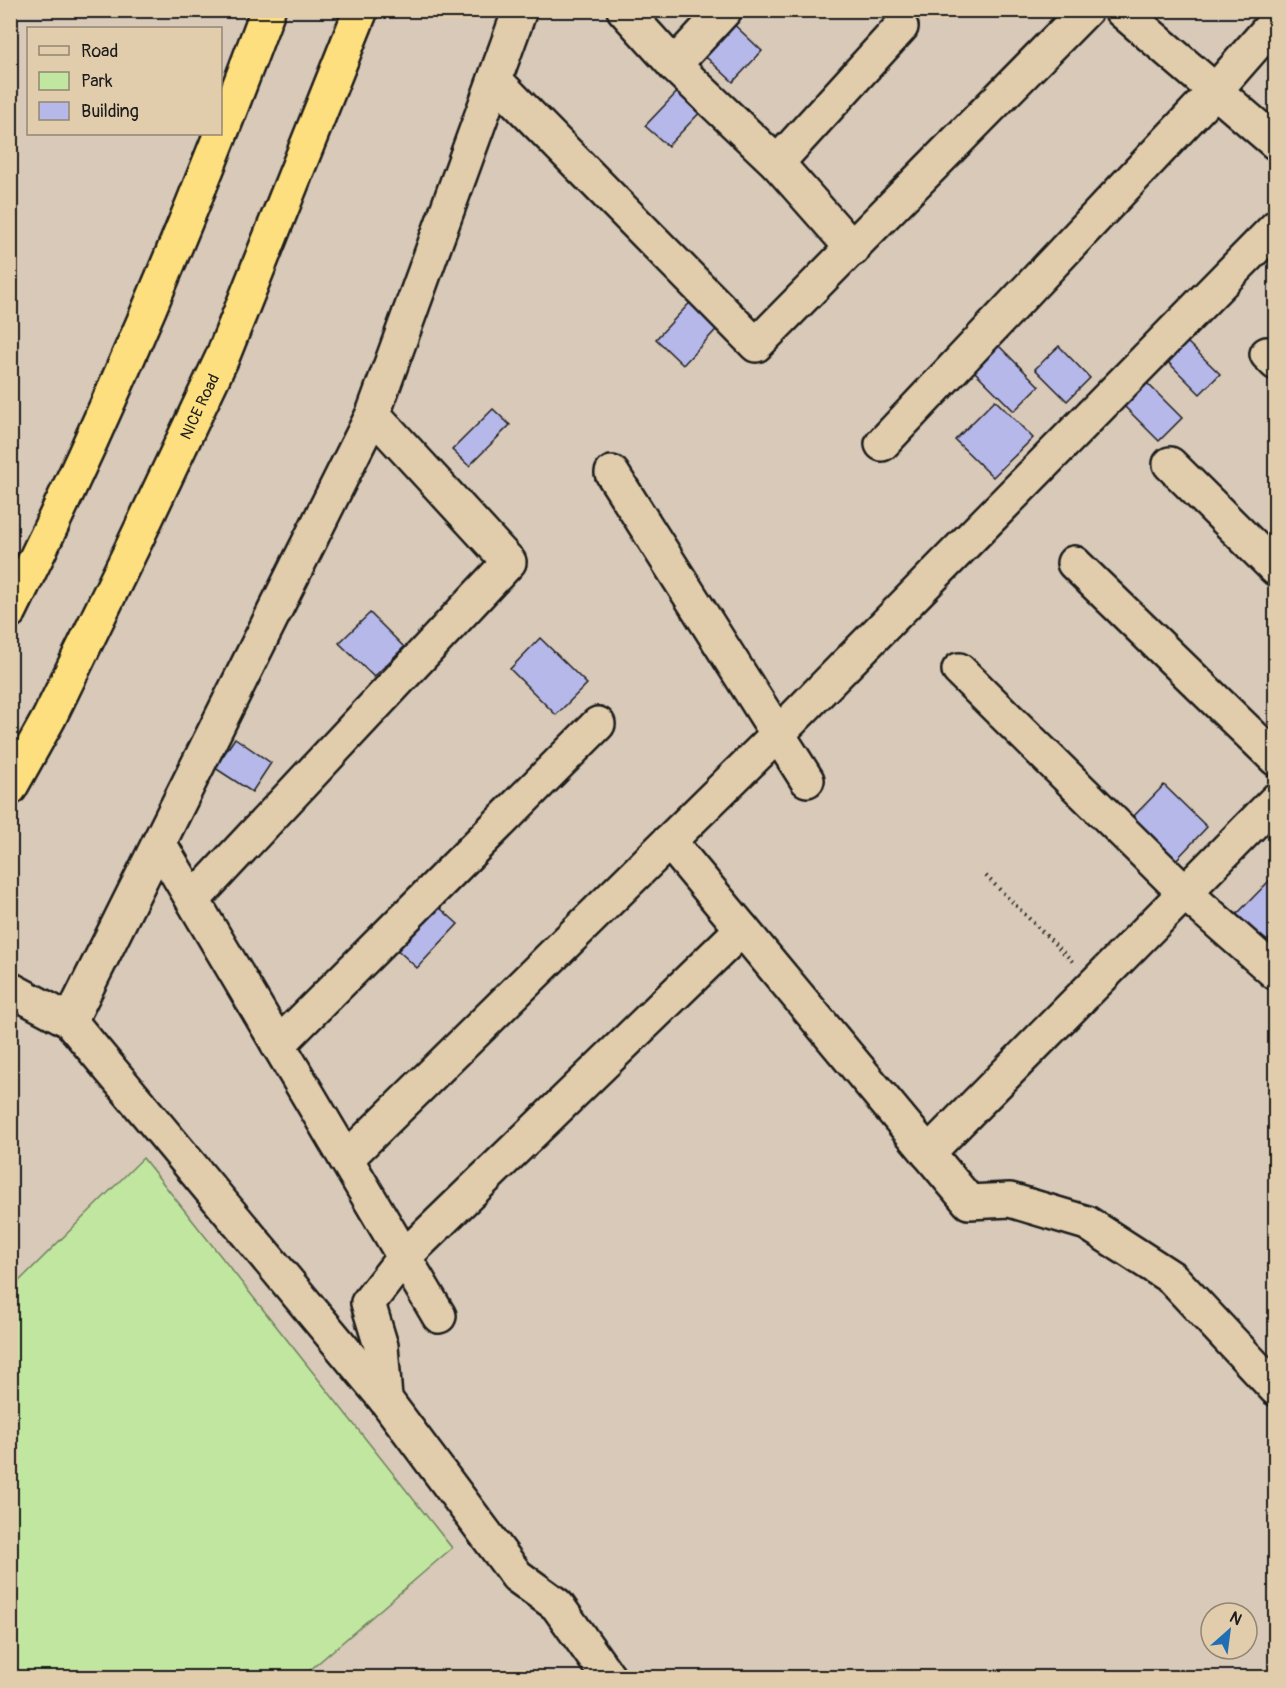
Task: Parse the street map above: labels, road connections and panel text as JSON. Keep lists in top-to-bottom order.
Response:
{
  "streets": {
    "highway": ["NICE Road"]
  },
  "legend": ["Road", "Park", "Building"],
  "north": "top right"
}
